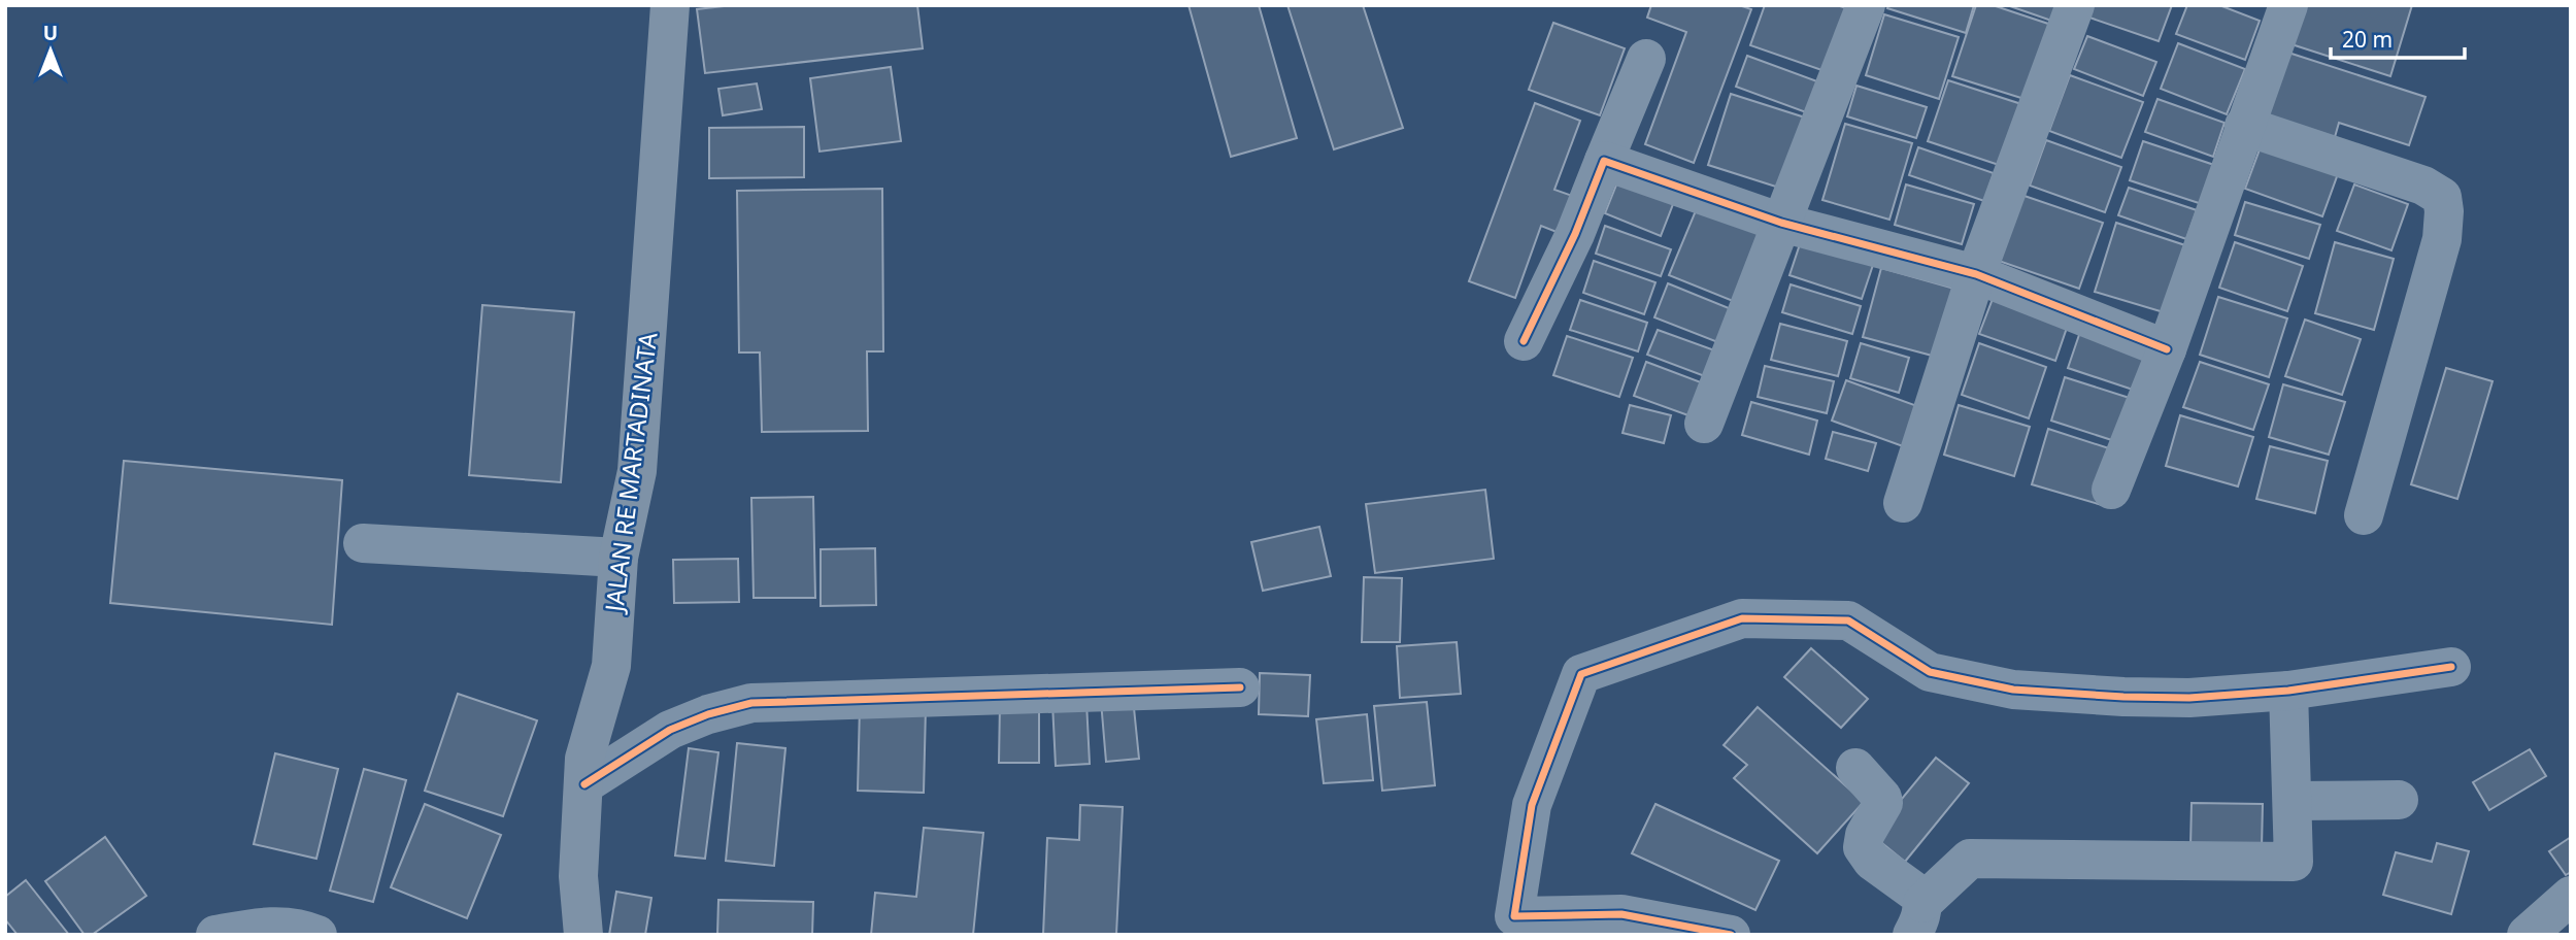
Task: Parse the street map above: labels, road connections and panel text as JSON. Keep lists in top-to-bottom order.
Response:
{
  "streets": {
    "highway": ["JALAN RE MARTADINATA"]
  },
  "scale_bar": "20 m",
  "north": "top"
}
